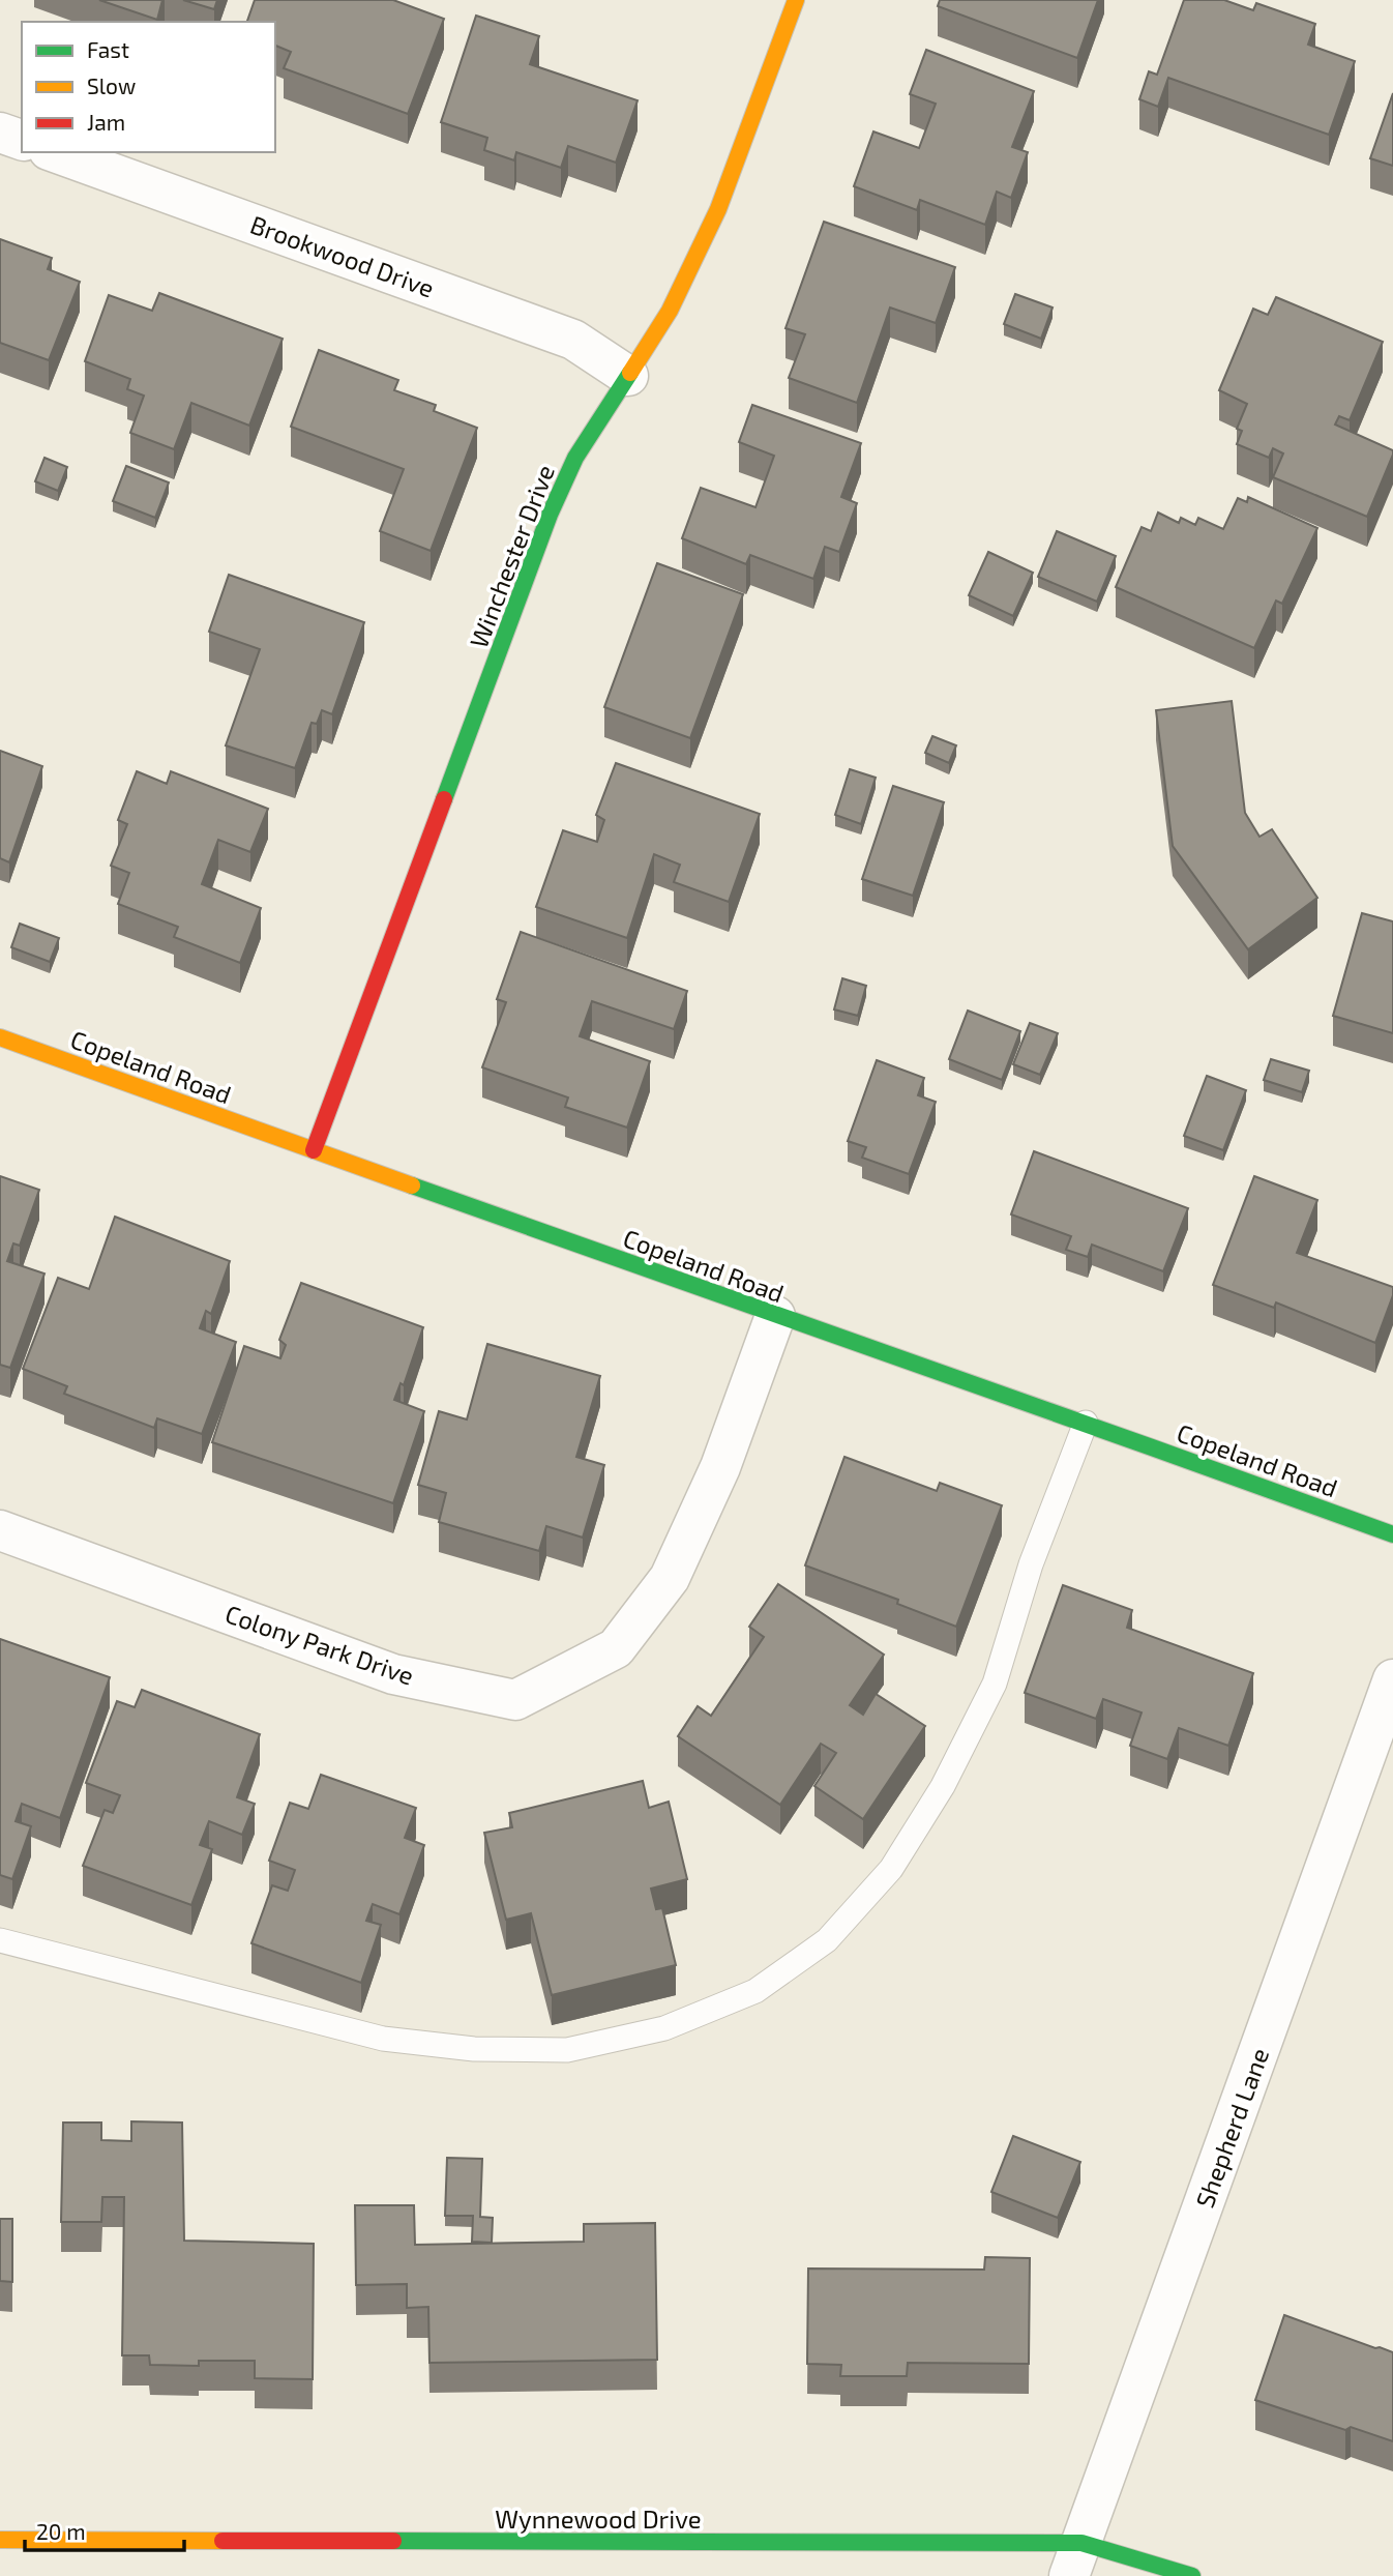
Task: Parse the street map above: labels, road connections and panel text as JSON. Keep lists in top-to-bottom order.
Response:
{
  "streets": {
    "street": [
      "Brookwood Drive",
      "Winchester Drive",
      "Copeland Road",
      "Colony Park Drive",
      "Shepherd Lane",
      "Wynnewood Drive"
    ]
  },
  "crossings": [
    ["Brookwood Drive", "Winchester Drive"],
    ["Winchester Drive", "Copeland Road"],
    ["Copeland Road", "Colony Park Drive"],
    ["Shepherd Lane", "Wynnewood Drive"]
  ],
  "legend": ["Fast", "Slow", "Jam"],
  "scale_bar": "20 m"
}
